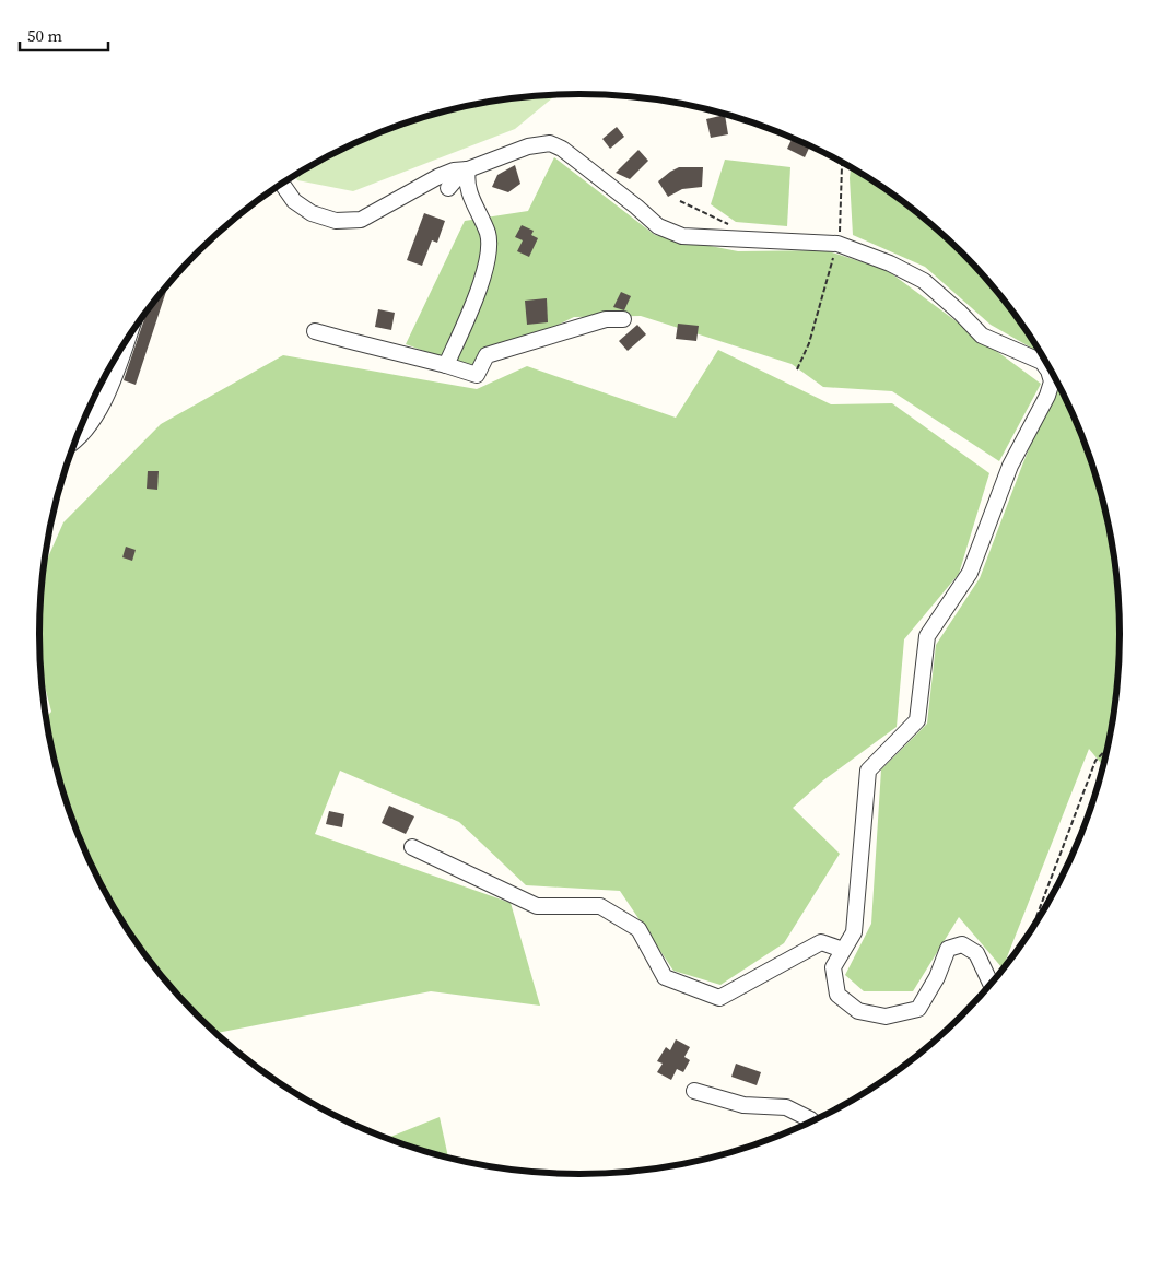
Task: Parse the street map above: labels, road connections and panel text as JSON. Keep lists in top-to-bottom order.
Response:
{
  "scale_bar": "50 m"
}
